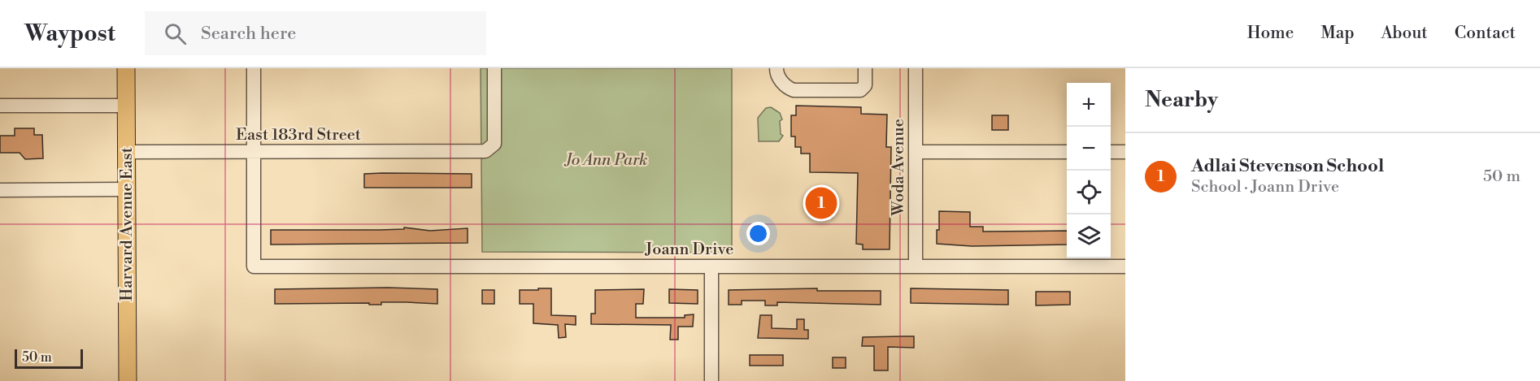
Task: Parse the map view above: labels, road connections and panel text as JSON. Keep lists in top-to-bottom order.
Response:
{
  "streets": {
    "main road": ["Harvard Avenue East"],
    "street": ["East 183rd Street", "Woda Avenue", "Joann Drive"]
  },
  "crossings": [
    ["East 183rd Street", "Harvard Avenue East"],
    ["East 183rd Street", "Joann Drive"],
    ["Woda Avenue", "Joann Drive"]
  ],
  "parks": ["Jo Ann Park"],
  "scale_bar": "50 m",
  "page": {
    "header": "Waypost",
    "search": "Search here",
    "nav": [
      "Home",
      "Map",
      "About",
      "Contact"
    ],
    "heading": "Nearby",
    "map_buttons": ["+", "−"],
    "list": [
      {
        "mark": "1",
        "name": "Adlai Stevenson School",
        "note": "School · Joann Drive",
        "value": "50 m"
      }
    ],
    "pins": "1",
    "scale": "50 m"
  }
}
